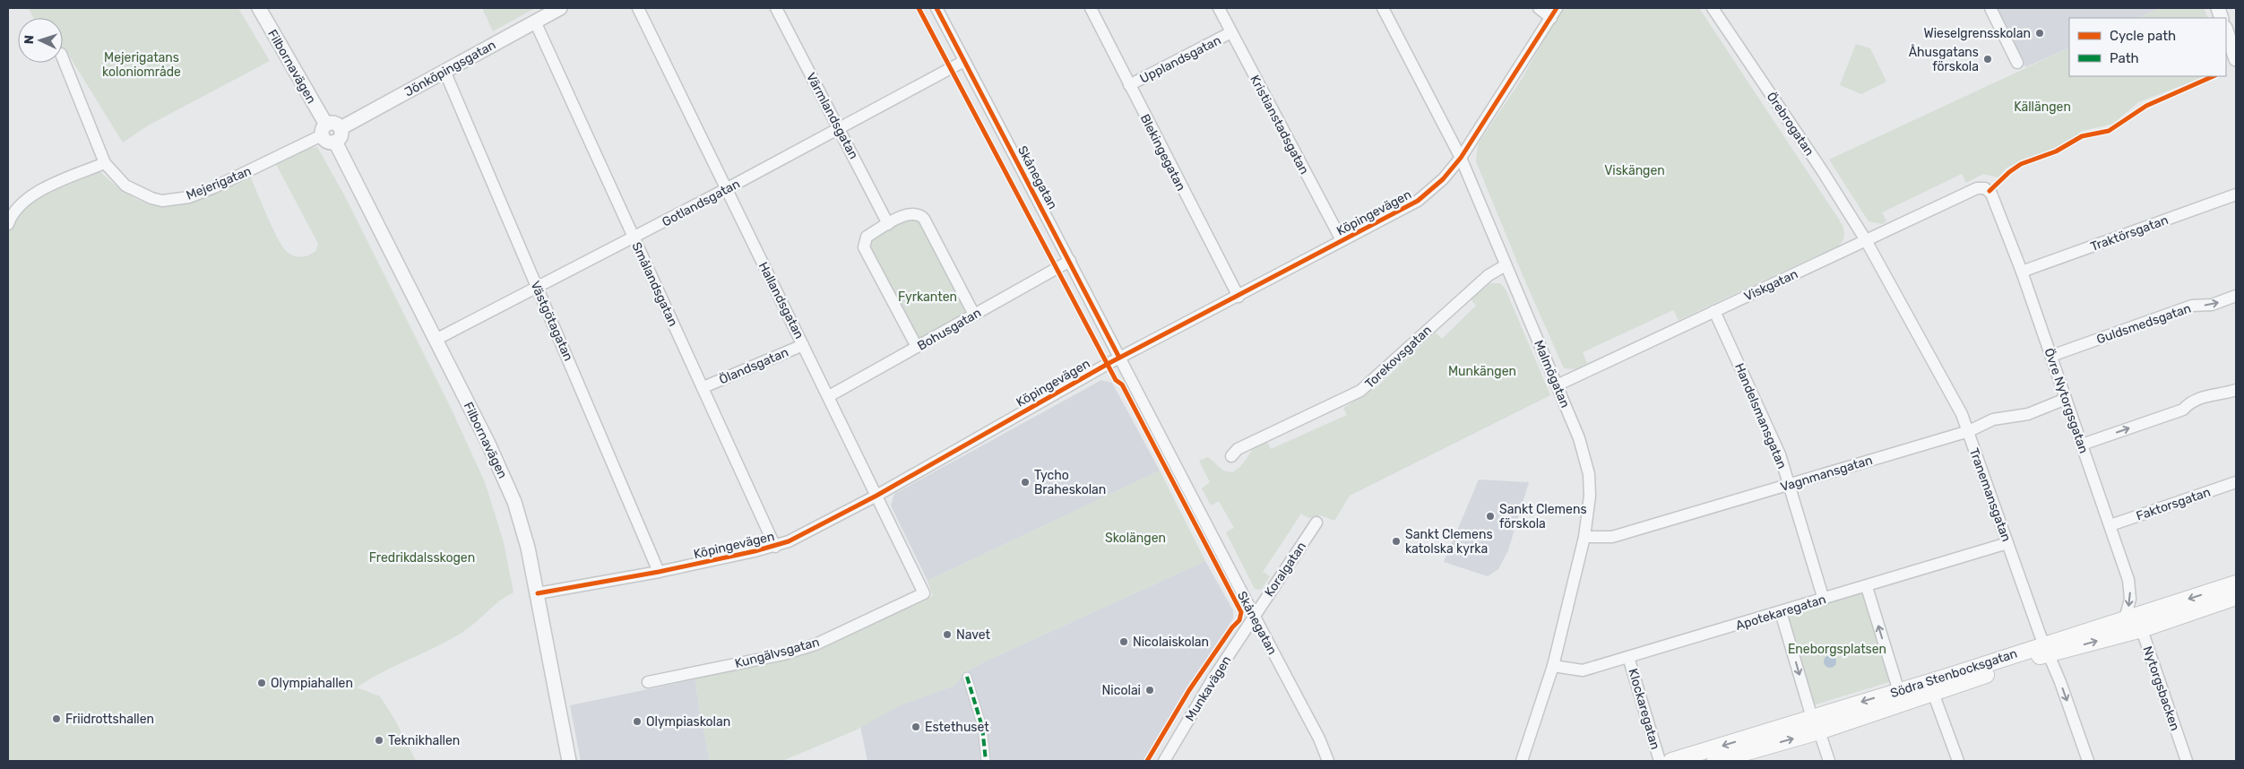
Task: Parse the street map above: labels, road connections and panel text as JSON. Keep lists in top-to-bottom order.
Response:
{
  "streets": {
    "main road": ["Södra Stenbocksgatan"],
    "street": [
      "Upplandsgatan",
      "Filbornavägen",
      "Jönköpingsgatan",
      "Värmlandsgatan",
      "Örebrogatan",
      "Kristianstadsgatan",
      "Blekingegatan",
      "Skånegatan",
      "Mejerigatan",
      "Gotlandsgatan",
      "Köpingevägen",
      "Traktörsgatan",
      "Smålandsgatan",
      "Viskgatan",
      "Hallandsgatan",
      "Västgötagatan",
      "Guldsmedsgatan",
      "Bohusgatan",
      "Torekovsgatan",
      "Ölandsgatan",
      "Malmögatan",
      "Övre Nytorgsgatan",
      "Handelsmansgatan",
      "Vagnmansgatan",
      "Tranemansgatan",
      "Faktorsgatan",
      "Koralgatan",
      "Apotekaregatan",
      "Kungälvsgatan",
      "Munkavägen",
      "Nytorgsbacken",
      "Klockaregatan"
    ]
  },
  "crossings": [
    ["Upplandsgatan", "Kristianstadsgatan"],
    ["Upplandsgatan", "Blekingegatan"],
    ["Filbornavägen", "Jönköpingsgatan"],
    ["Filbornavägen", "Mejerigatan"],
    ["Filbornavägen", "Gotlandsgatan"],
    ["Filbornavägen", "Köpingevägen"],
    ["Jönköpingsgatan", "Mejerigatan"],
    ["Jönköpingsgatan", "Smålandsgatan"],
    ["Jönköpingsgatan", "Västgötagatan"],
    ["Värmlandsgatan", "Gotlandsgatan"],
    ["Örebrogatan", "Viskgatan"],
    ["Örebrogatan", "Tranemansgatan"],
    ["Kristianstadsgatan", "Köpingevägen"],
    ["Blekingegatan", "Köpingevägen"],
    ["Skånegatan", "Gotlandsgatan"],
    ["Skånegatan", "Köpingevägen"],
    ["Skånegatan", "Bohusgatan"],
    ["Skånegatan", "Koralgatan"],
    ["Skånegatan", "Munkavägen"],
    ["Gotlandsgatan", "Smålandsgatan"],
    ["Gotlandsgatan", "Hallandsgatan"],
    ["Gotlandsgatan", "Västgötagatan"],
    ["Köpingevägen", "Smålandsgatan"],
    ["Köpingevägen", "Hallandsgatan"],
    ["Köpingevägen", "Västgötagatan"],
    ["Köpingevägen", "Malmögatan"],
    ["Traktörsgatan", "Övre Nytorgsgatan"],
    ["Smålandsgatan", "Ölandsgatan"],
    ["Viskgatan", "Malmögatan"],
    ["Viskgatan", "Övre Nytorgsgatan"],
    ["Viskgatan", "Handelsmansgatan"],
    ["Viskgatan", "Tranemansgatan"],
    ["Hallandsgatan", "Bohusgatan"],
    ["Hallandsgatan", "Ölandsgatan"],
    ["Hallandsgatan", "Kungälvsgatan"],
    ["Guldsmedsgatan", "Övre Nytorgsgatan"],
    ["Torekovsgatan", "Malmögatan"],
    ["Malmögatan", "Vagnmansgatan"],
    ["Malmögatan", "Apotekaregatan"],
    ["Övre Nytorgsgatan", "Vagnmansgatan"],
    ["Övre Nytorgsgatan", "Faktorsgatan"],
    ["Övre Nytorgsgatan", "Södra Stenbocksgatan"],
    ["Övre Nytorgsgatan", "Nytorgsbacken"],
    ["Handelsmansgatan", "Vagnmansgatan"],
    ["Handelsmansgatan", "Apotekaregatan"],
    ["Vagnmansgatan", "Tranemansgatan"],
    ["Tranemansgatan", "Apotekaregatan"],
    ["Tranemansgatan", "Södra Stenbocksgatan"],
    ["Koralgatan", "Munkavägen"],
    ["Apotekaregatan", "Klockaregatan"],
    ["Södra Stenbocksgatan", "Nytorgsbacken"]
  ],
  "parks": [
    "Mejerigatans koloniområde",
    "Källängen",
    "Viskängen",
    "Fyrkanten",
    "Munkängen",
    "Skolängen",
    "Fredrikdalsskogen",
    "Eneborgsplatsen"
  ],
  "places": [
    "Wieselgrensskolan",
    "Åhusgatans förskola",
    "Tycho Braheskolan",
    "Sankt Clemens förskola",
    "Sankt Clemens katolska kyrka",
    "Navet",
    "Nicolaiskolan",
    "Olympiahallen",
    "Nicolai",
    "Friidrottshallen",
    "Olympiaskolan",
    "Estethuset",
    "Teknikhallen"
  ],
  "legend": ["Cycle path", "Path"],
  "north": "left"
}
